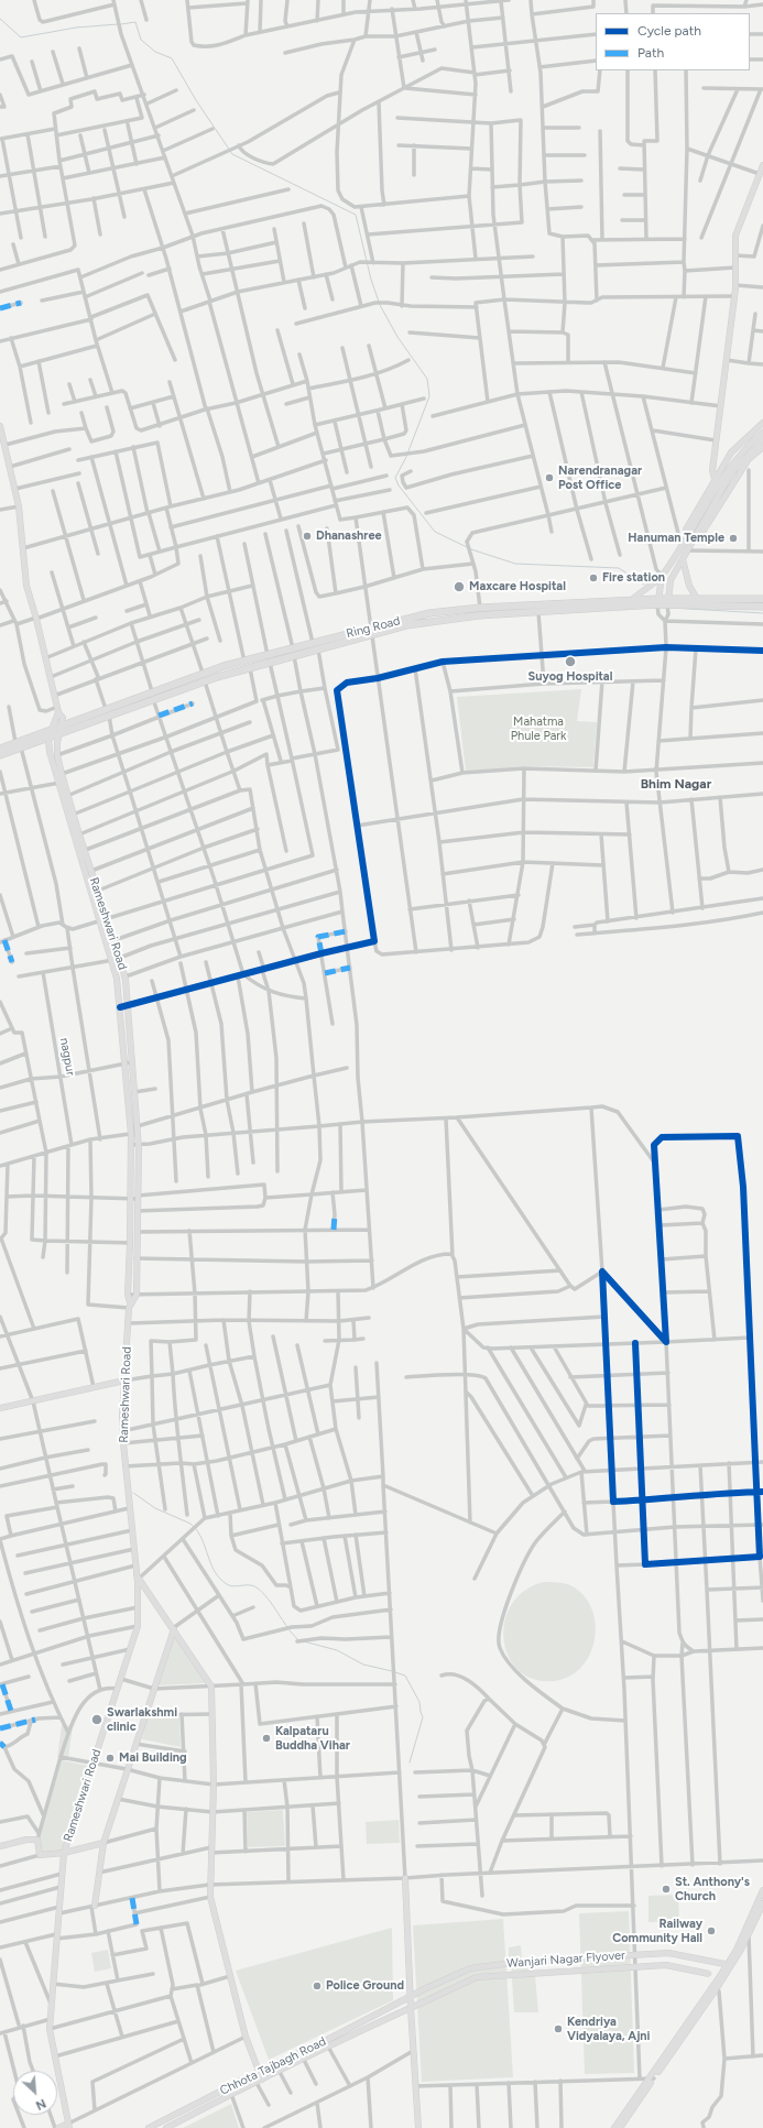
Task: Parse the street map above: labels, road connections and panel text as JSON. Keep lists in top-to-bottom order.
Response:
{
  "streets": {
    "highway": ["Ring Road"],
    "main road": ["Rameshwari Road", "Wanjari Nagar Flyover", "Chhota Tajbagh Road"],
    "street": ["nagpur"]
  },
  "crossings": [
    ["Ring Road", "Rameshwari Road"],
    ["Wanjari Nagar Flyover", "Chhota Tajbagh Road"]
  ],
  "districts": ["Bhim Nagar"],
  "parks": ["Mahatma Phule Park"],
  "places": [
    "Narendranagar Post Office",
    "Dhanashree",
    "Hanuman Temple",
    "Fire station",
    "Maxcare Hospital",
    "Suyog Hospital",
    "Swarlakshmi clinic",
    "Kalpataru Buddha Vihar",
    "Mai Building",
    "St. Anthony's Church",
    "Railway Community Hall",
    "Police Ground",
    "Kendriya Vidyalaya, Ajni"
  ],
  "legend": ["Cycle path", "Path"],
  "north": "bottom right"
}
